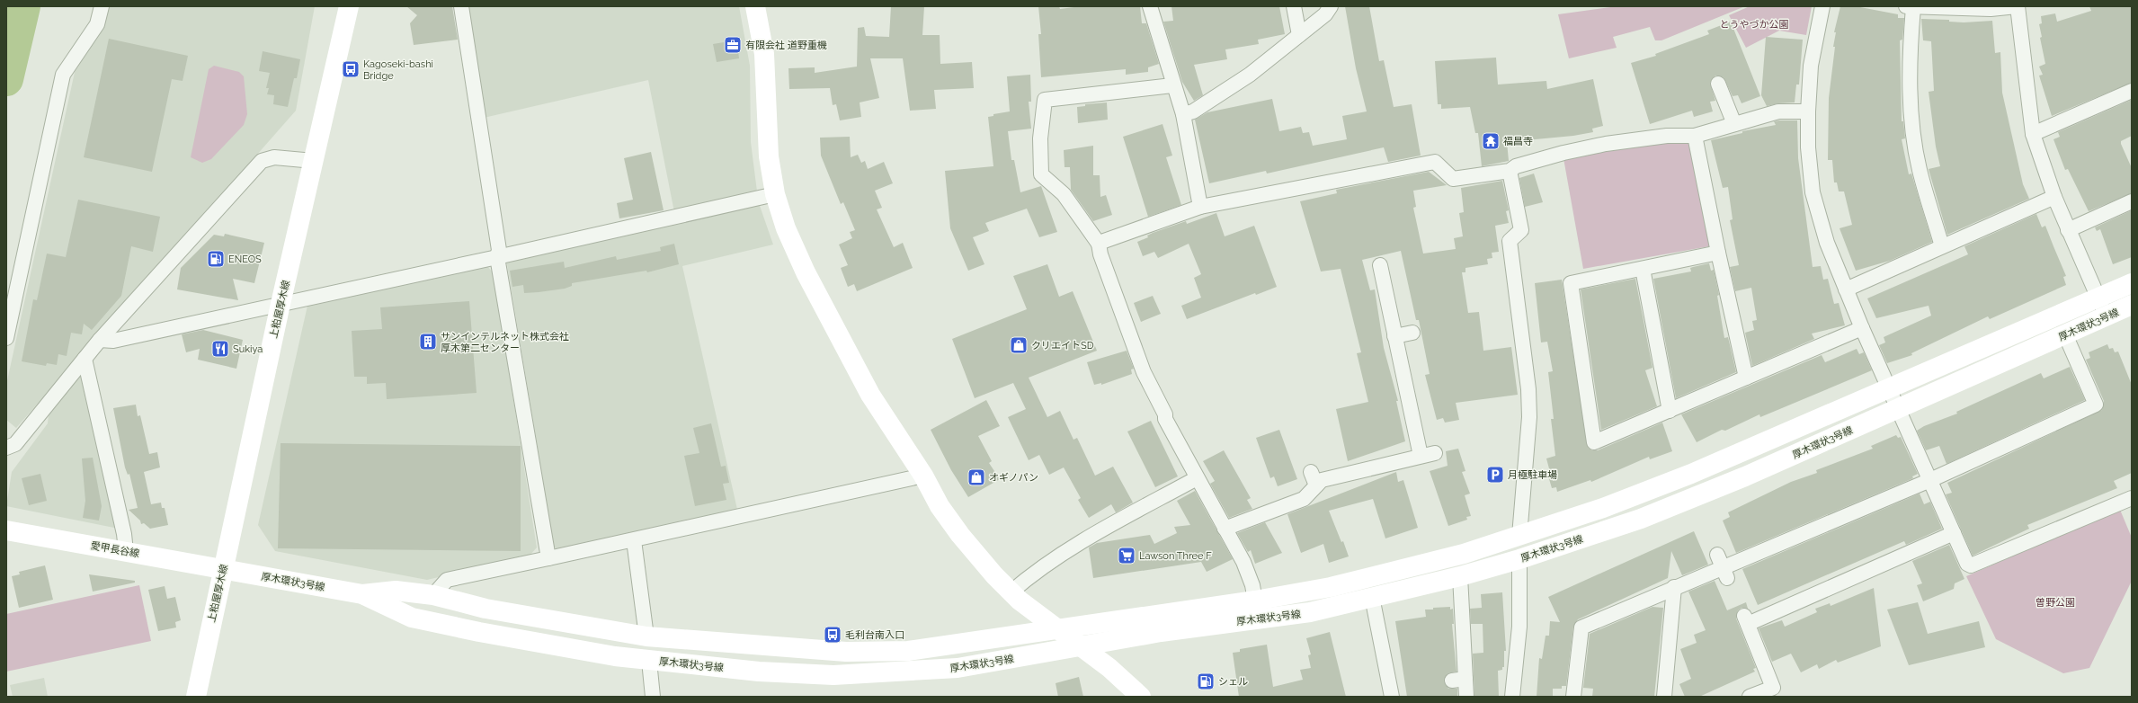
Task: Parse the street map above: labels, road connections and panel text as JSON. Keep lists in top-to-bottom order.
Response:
{
  "streets": {
    "street": ["上粕屋厚木線", "厚木環状3号線", "愛甲長谷線"]
  },
  "crossings": [
    ["上粕屋厚木線", "厚木環状3号線"],
    ["上粕屋厚木線", "愛甲長谷線"],
    ["厚木環状3号線", "愛甲長谷線"]
  ],
  "parks": ["とうやづか公園", "曽野公園"],
  "places": {
    "office": ["有限会社 道野重機"],
    "bus stop": ["Kagoseki-bashi Bridge", "毛利台南入口"],
    "temple": ["福昌寺"],
    "fuel station": ["ENEOS", "シェル"],
    "building": ["サンインテルネット株式会社 厚木第二センター"],
    "shop": ["クリエイトSD", "オギノパン"],
    "restaurant": ["Sukiya"],
    "parking": ["月極駐車場"],
    "supermarket": ["Lawson Three F"]
  }
}
